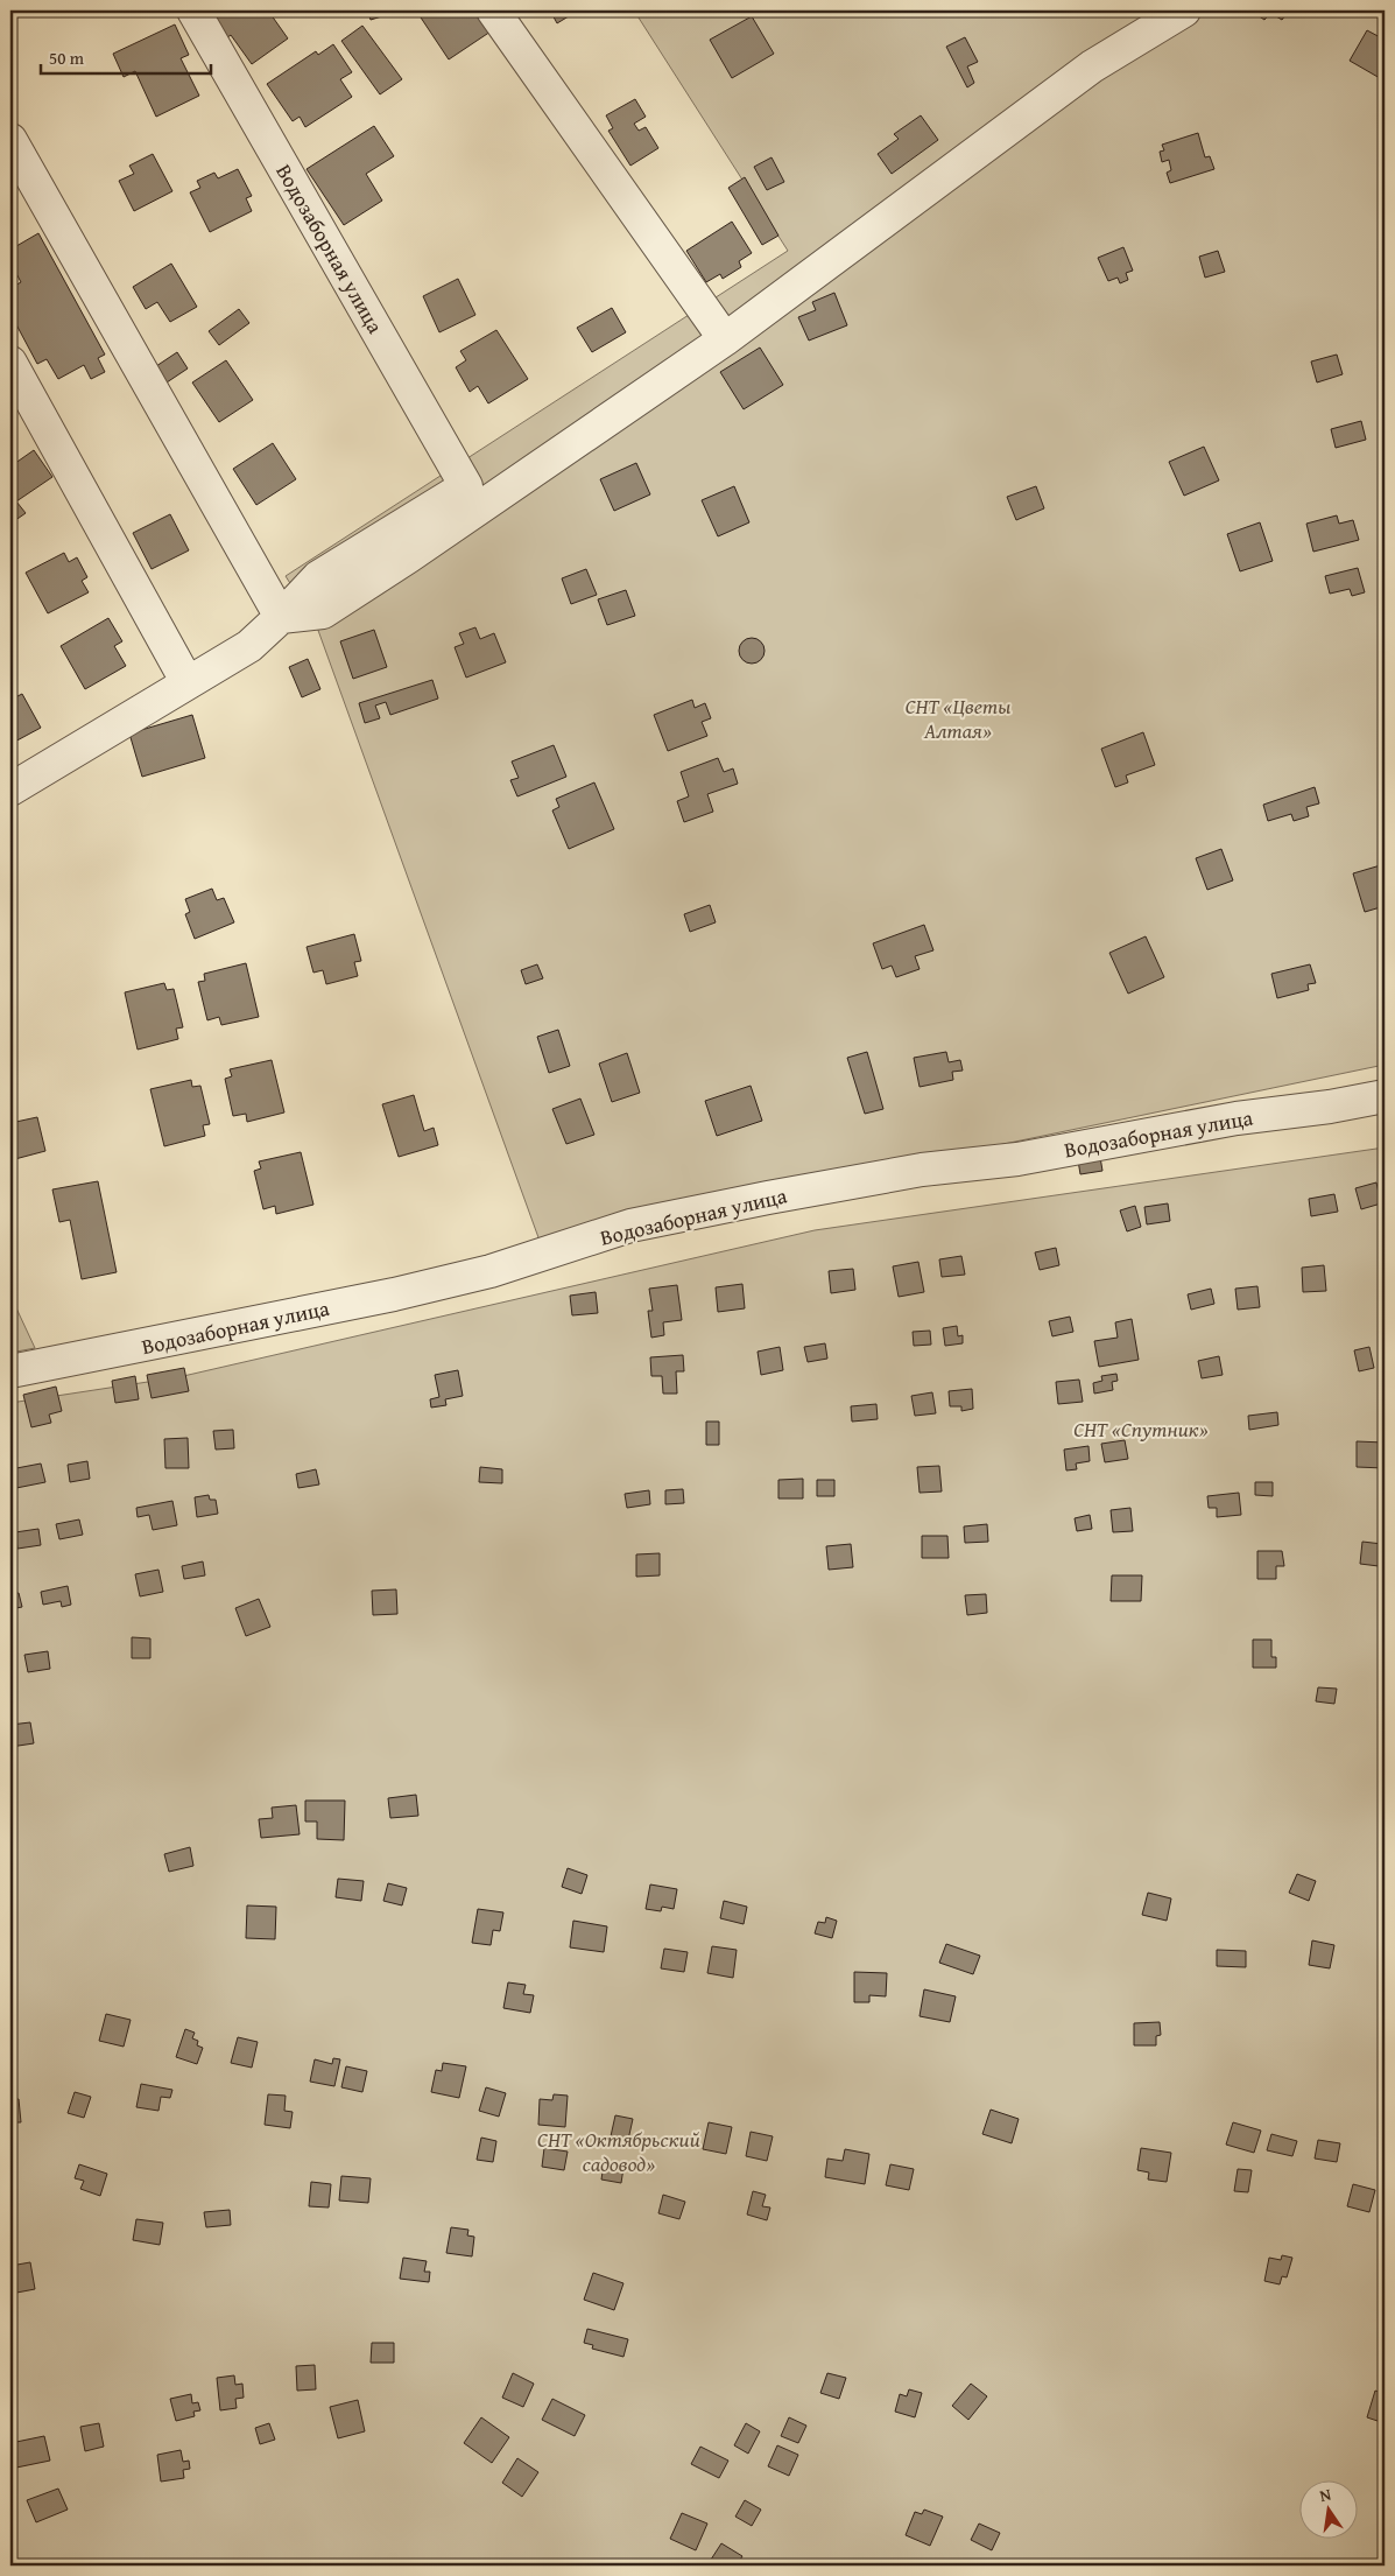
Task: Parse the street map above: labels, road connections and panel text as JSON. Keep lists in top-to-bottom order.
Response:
{
  "streets": {
    "street": ["Водозаборная улица"]
  },
  "parks": ["СНТ «Цветы Алтая»", "СНТ «Спутник»", "СНТ «Октябрьский садовод»"],
  "scale_bar": "50 m",
  "north": "top"
}
